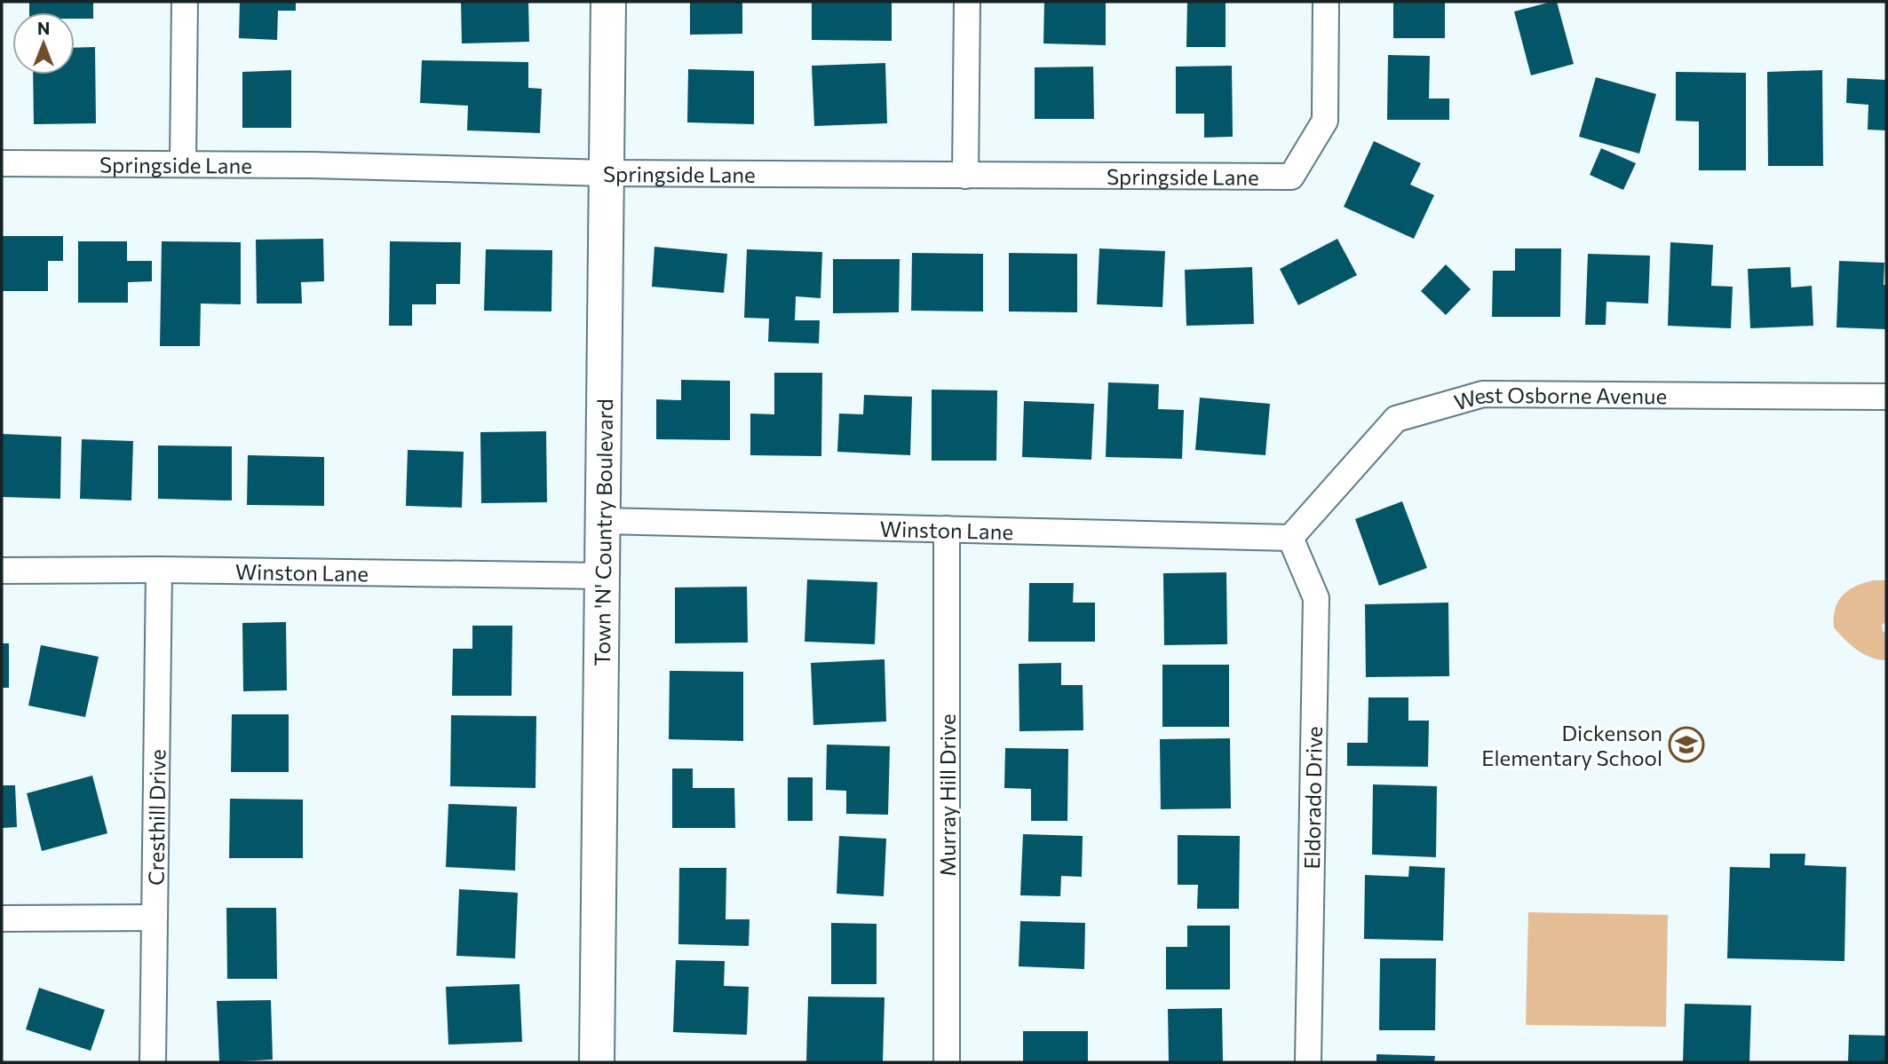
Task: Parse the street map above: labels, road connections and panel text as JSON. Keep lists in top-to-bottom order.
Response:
{
  "streets": {
    "street": [
      "Springside Lane",
      "West Osborne Avenue",
      "Winston Lane",
      "Town 'N' Country Boulevard",
      "Murray Hill Drive",
      "Eldorado Drive",
      "Cresthill Drive"
    ]
  },
  "crossings": [
    ["Springside Lane", "Town 'N' Country Boulevard"],
    ["West Osborne Avenue", "Winston Lane"],
    ["West Osborne Avenue", "Eldorado Drive"],
    ["Winston Lane", "Town 'N' Country Boulevard"],
    ["Winston Lane", "Murray Hill Drive"],
    ["Winston Lane", "Eldorado Drive"],
    ["Winston Lane", "Cresthill Drive"]
  ],
  "places": {
    "school or university": ["Dickenson Elementary School"]
  },
  "north": "top"
}
